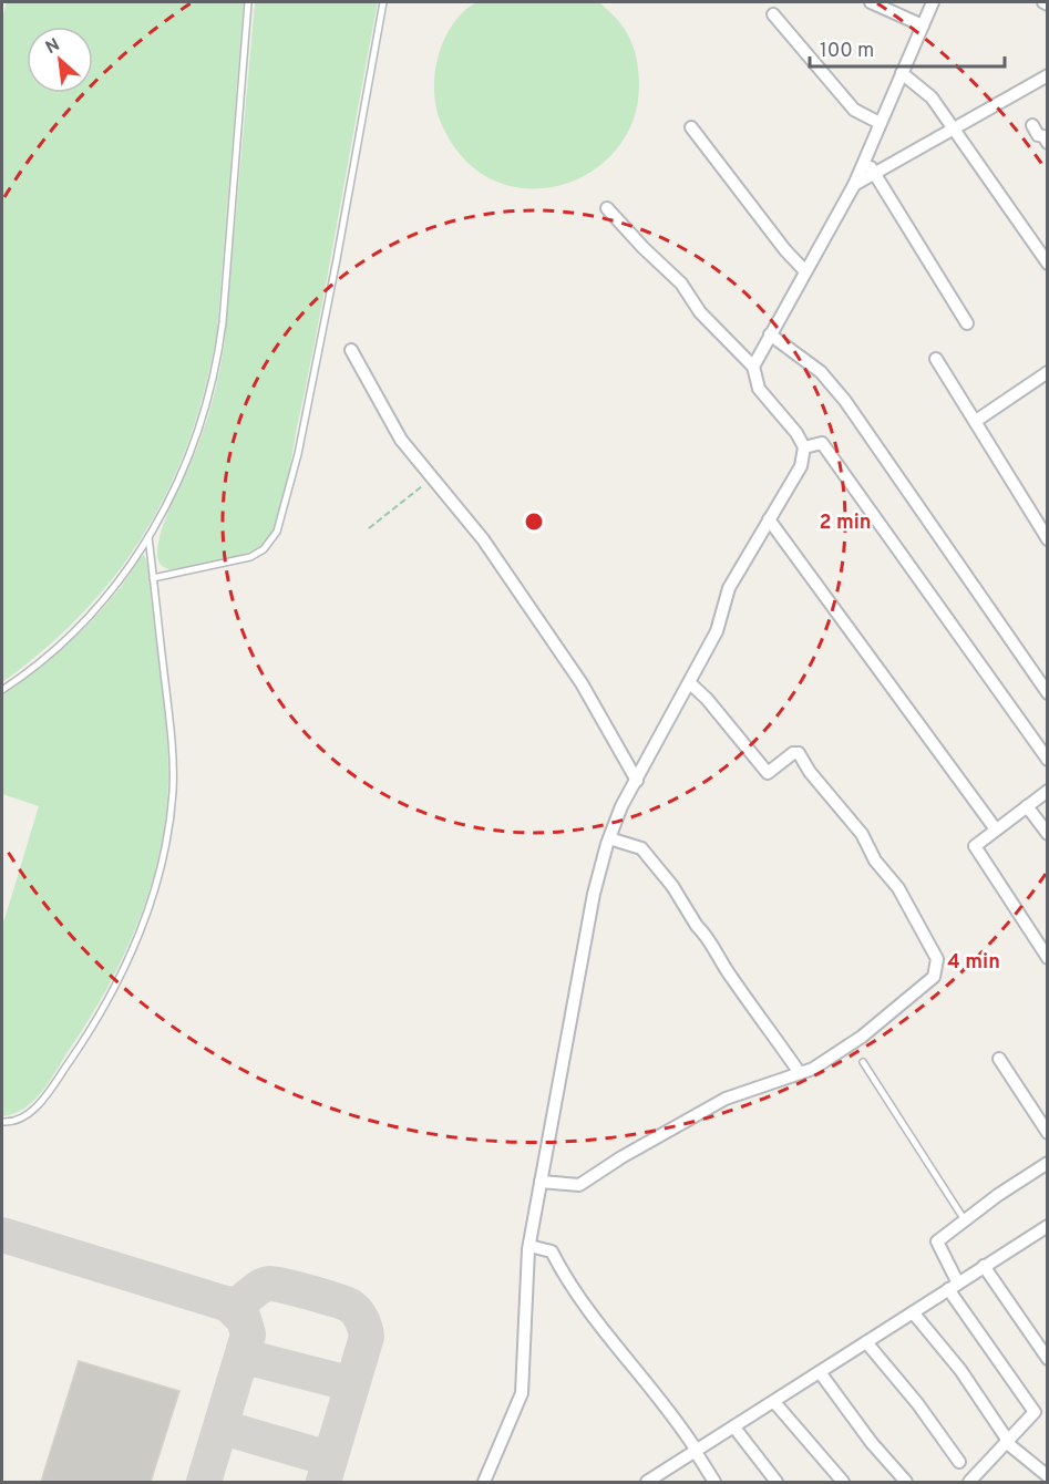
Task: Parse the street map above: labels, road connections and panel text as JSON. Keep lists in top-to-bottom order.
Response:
{
  "scale_bar": "100 m",
  "north": "top left",
  "rings": ["2 min", "4 min"]
}
